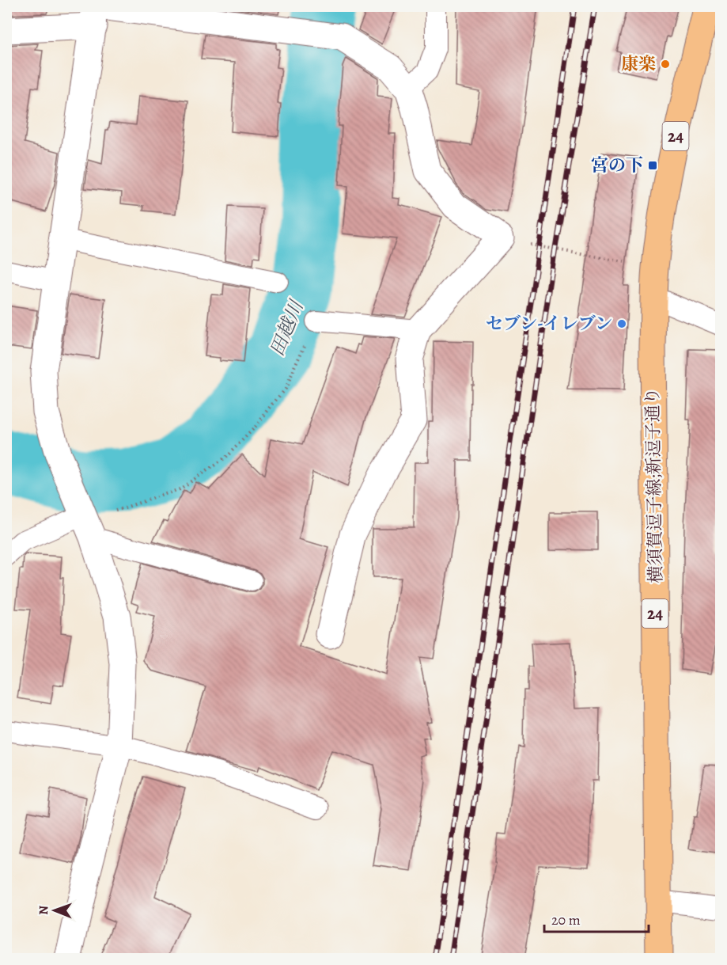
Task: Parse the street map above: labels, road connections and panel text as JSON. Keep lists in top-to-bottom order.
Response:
{
  "streets": {
    "main road": ["24", "横須賀逗子線;新逗子通り"]
  },
  "crossings": [
    ["24", "横須賀逗子線;新逗子通り"]
  ],
  "water": ["田越川"],
  "places": {
    "other": ["康楽", "セブン-イレブン"],
    "transit": ["宮の下"]
  },
  "scale_bar": "20 m",
  "north": "left"
}
